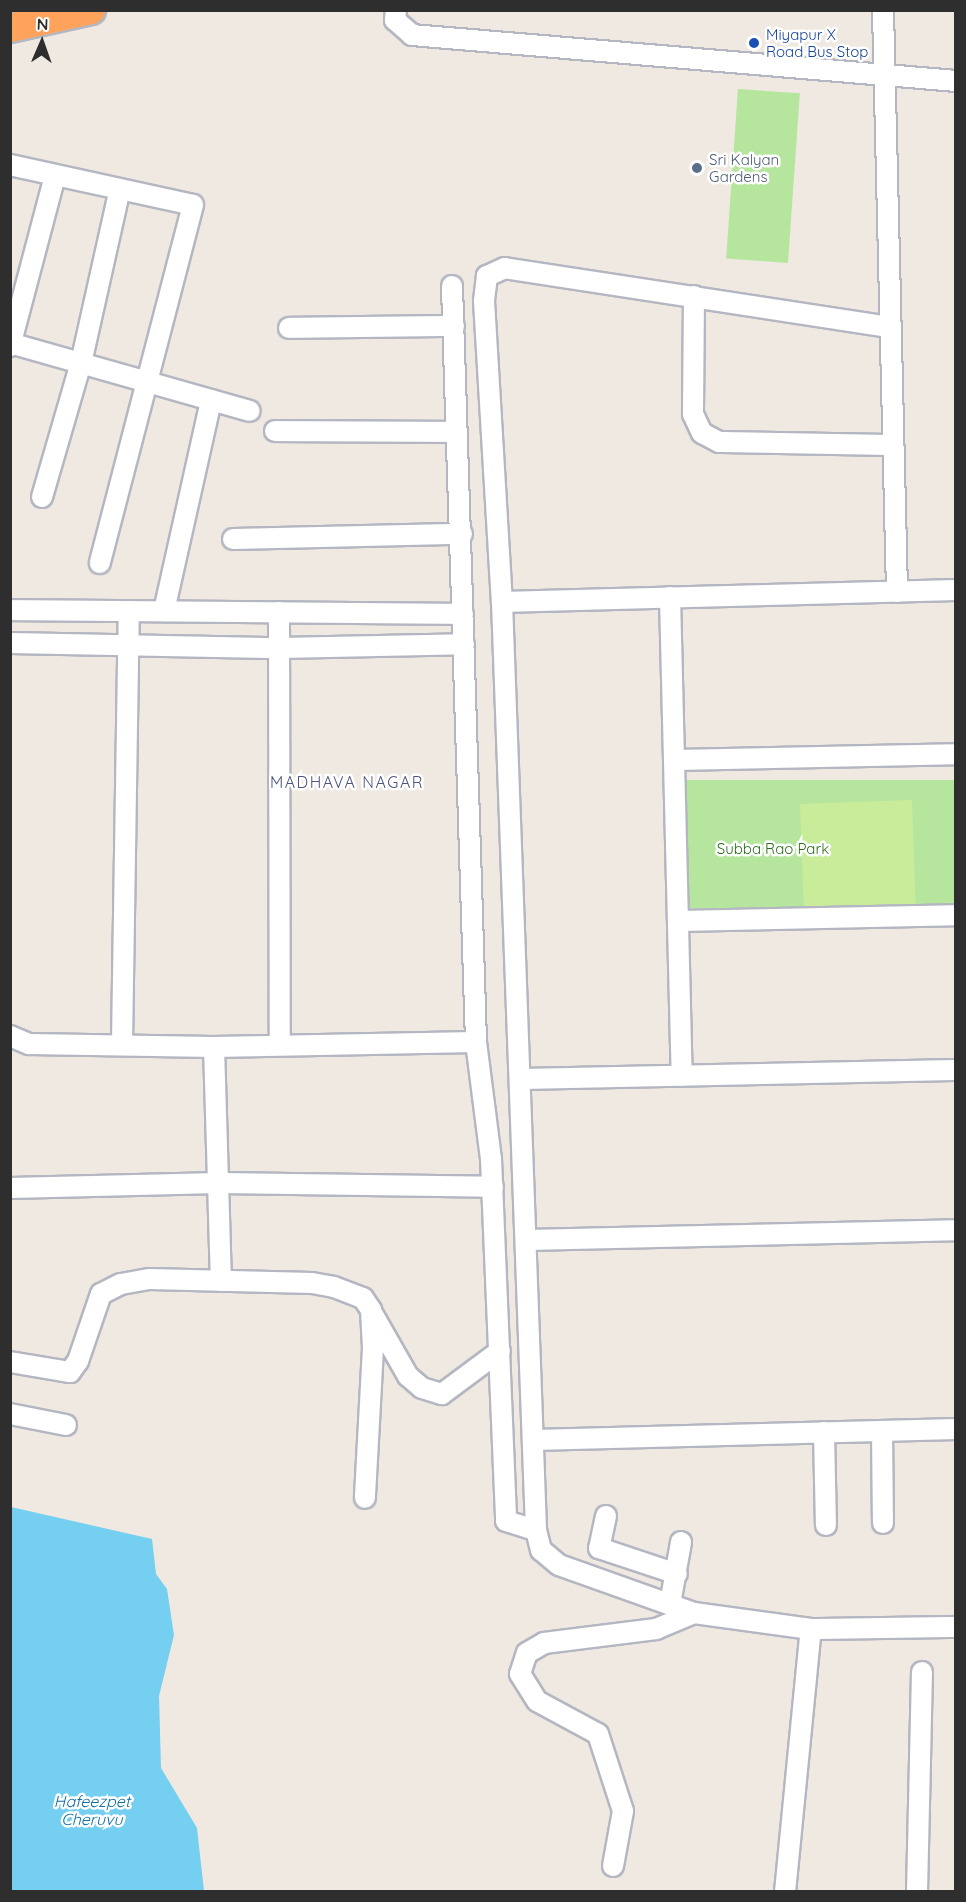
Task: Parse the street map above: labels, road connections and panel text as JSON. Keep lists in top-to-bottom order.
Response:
{
  "districts": ["MADHAVA NAGAR"],
  "water": ["Hafeezpet Cheruvu"],
  "parks": ["Subba Rao Park"],
  "places": ["Miyapur X Road Bus Stop", "Sri Kalyan Gardens"],
  "north": "top"
}
